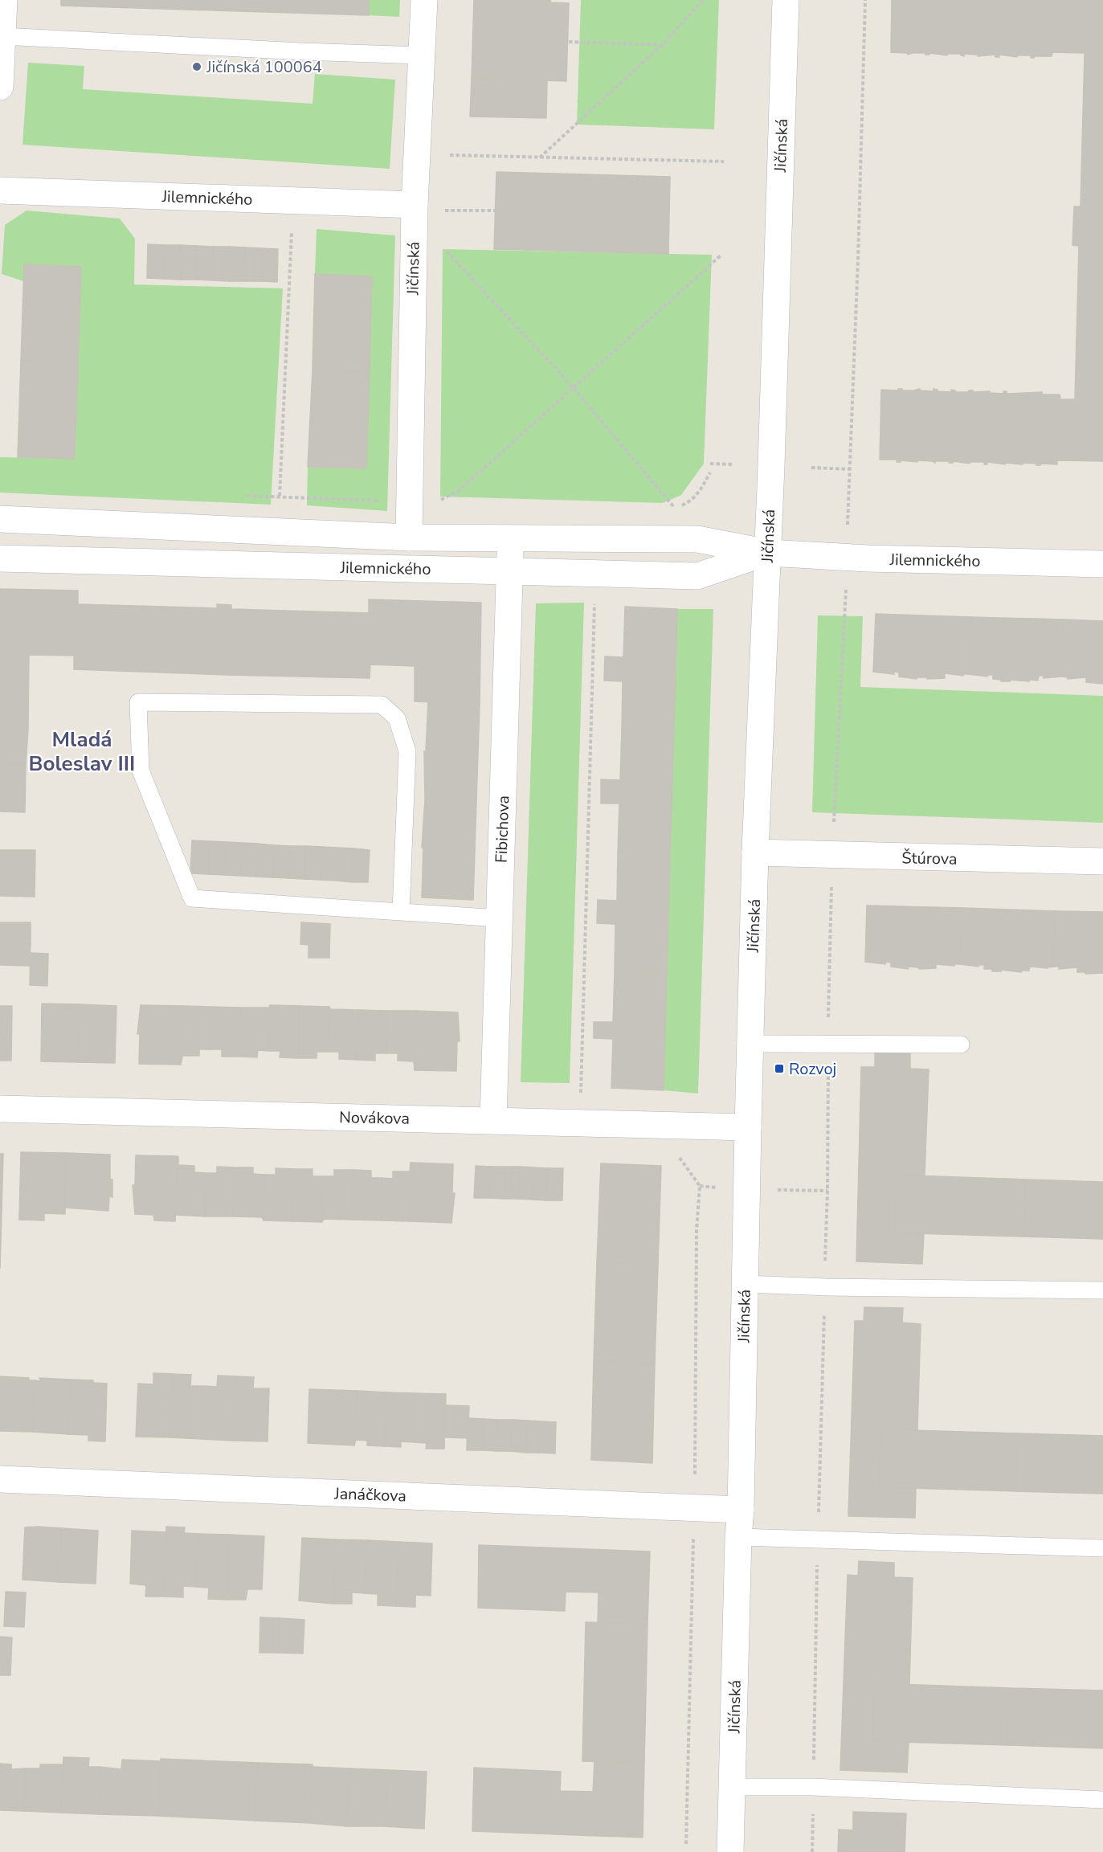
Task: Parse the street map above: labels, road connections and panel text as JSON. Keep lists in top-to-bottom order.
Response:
{
  "streets": {
    "street": [
      "Jičínská",
      "Jilemnického",
      "Fibichova",
      "Štúrova",
      "Novákova",
      "Janáčkova"
    ]
  },
  "crossings": [
    ["Jičínská", "Jilemnického"],
    ["Jičínská", "Štúrova"],
    ["Jičínská", "Novákova"],
    ["Jičínská", "Janáčkova"],
    ["Jilemnického", "Fibichova"],
    ["Fibichova", "Novákova"]
  ],
  "districts": ["Mladá Boleslav III"],
  "places": {
    "other": ["Jičínská 100064"],
    "transit": ["Rozvoj"]
  }
}
